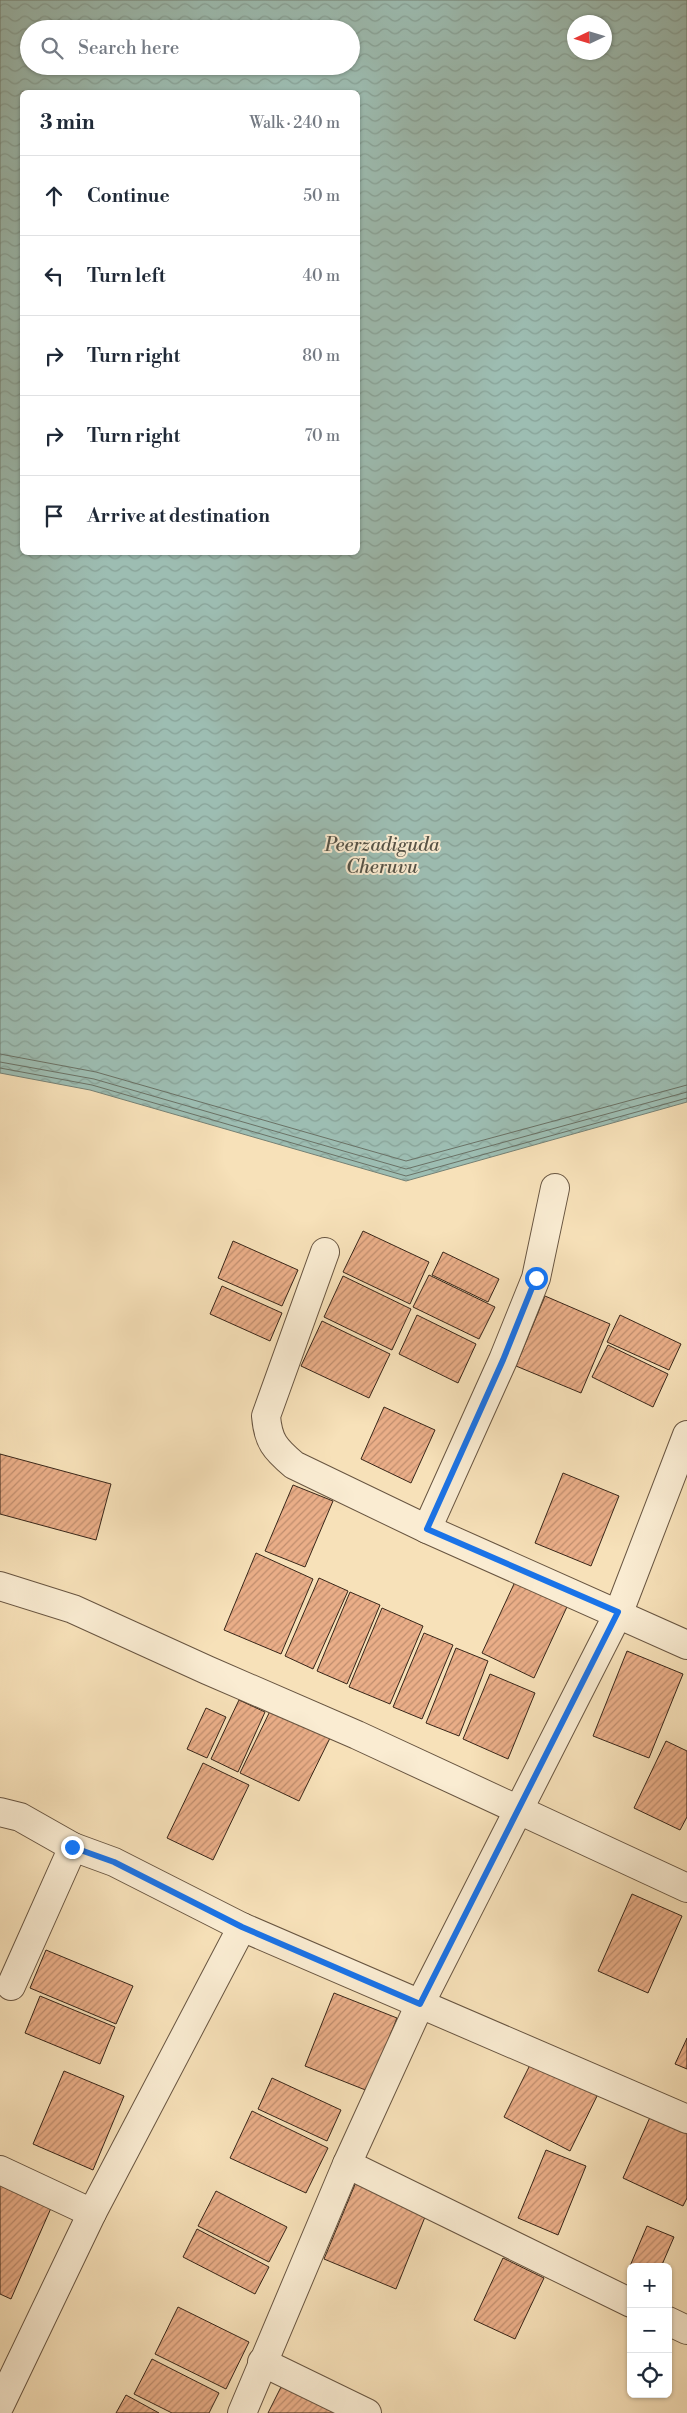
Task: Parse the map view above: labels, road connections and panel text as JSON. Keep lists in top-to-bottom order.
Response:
{
  "water": ["Peerzadiguda Cheruvu"],
  "north": "left",
  "page": {
    "search": "Search here",
    "heading": ["3 min", "Walk · 240 m"],
    "list": [
      ["Continue", "50 m"],
      ["Turn left", "40 m"],
      ["Turn right", "80 m"],
      ["Turn right", "70 m"],
      "Arrive at destination"
    ],
    "map_buttons": ["+", "−"]
  }
}
